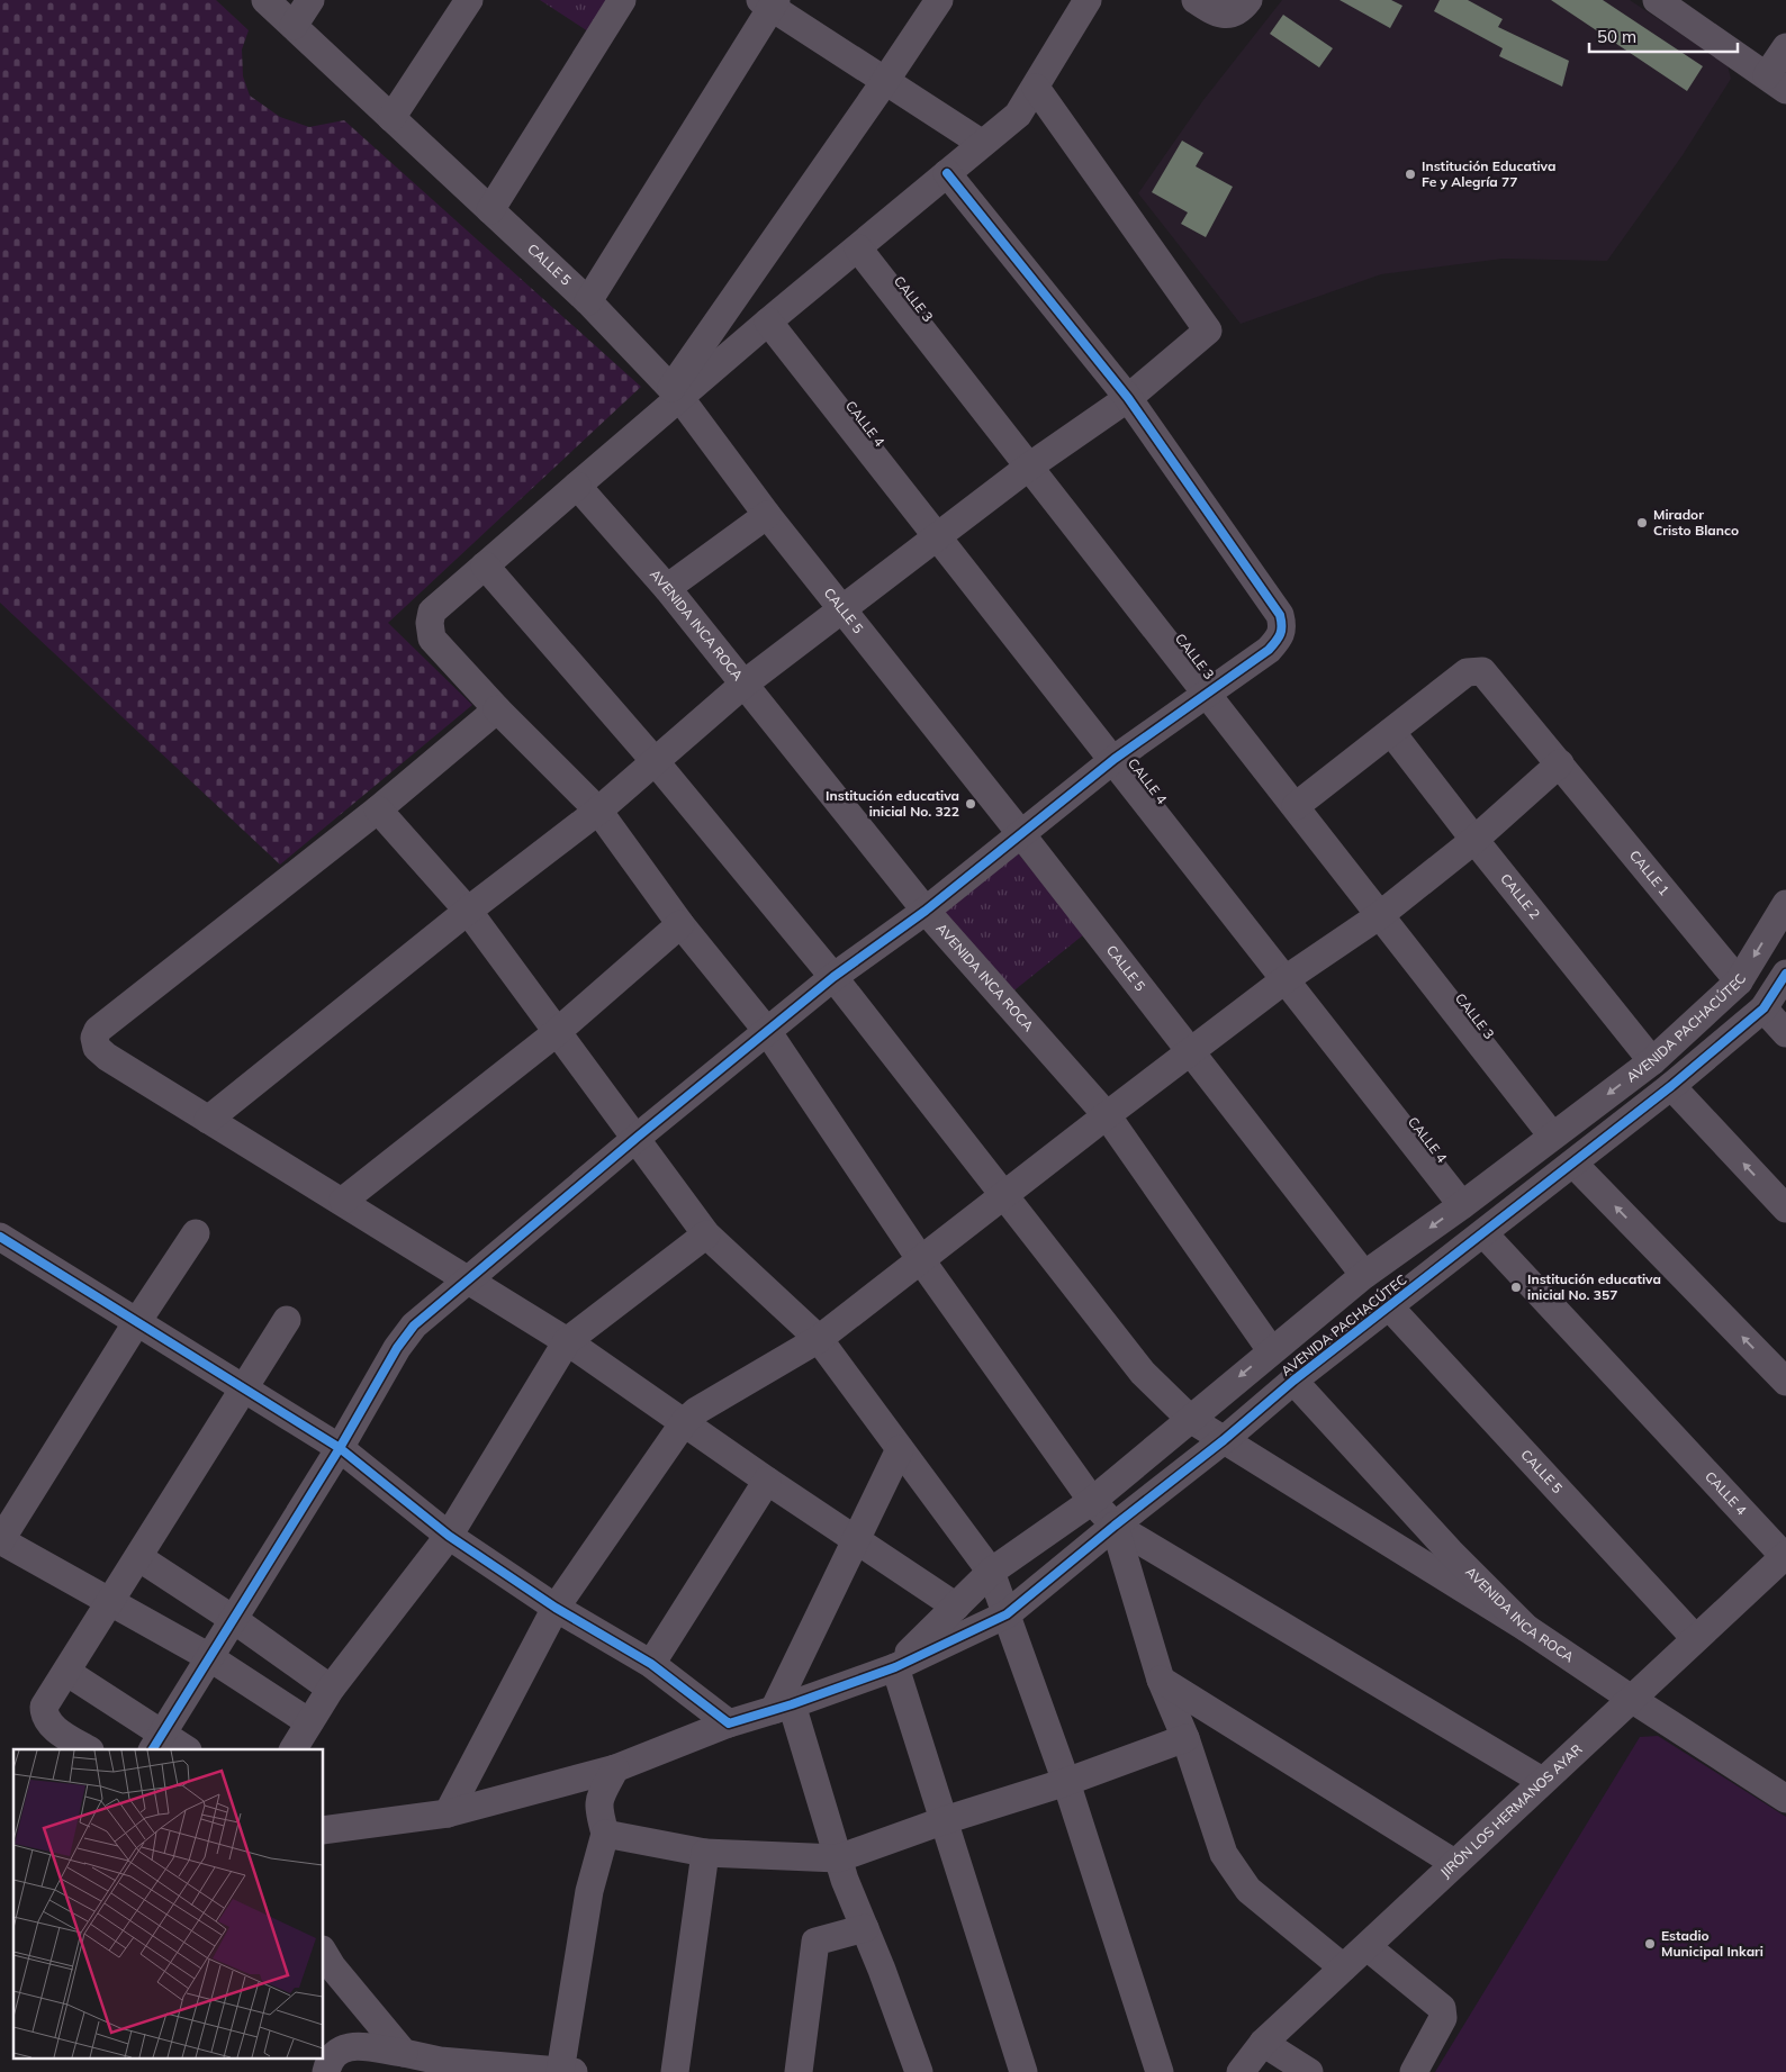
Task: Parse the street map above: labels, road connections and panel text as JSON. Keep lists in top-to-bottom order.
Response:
{
  "streets": {
    "street": [
      "CALLE 5",
      "CALLE 3",
      "CALLE 4",
      "AVENIDA INCA ROCA",
      "CALLE 1",
      "CALLE 2",
      "AVENIDA PACHACÚTEC",
      "JIRÓN LOS HERMANOS AYAR"
    ]
  },
  "crossings": [
    ["CALLE 5", "AVENIDA PACHACÚTEC"],
    ["CALLE 5", "JIRÓN LOS HERMANOS AYAR"],
    ["CALLE 3", "CALLE 1"],
    ["CALLE 3", "AVENIDA PACHACÚTEC"],
    ["CALLE 4", "AVENIDA PACHACÚTEC"],
    ["CALLE 4", "JIRÓN LOS HERMANOS AYAR"],
    ["AVENIDA INCA ROCA", "AVENIDA PACHACÚTEC"],
    ["AVENIDA INCA ROCA", "JIRÓN LOS HERMANOS AYAR"],
    ["CALLE 1", "CALLE 2"],
    ["CALLE 1", "AVENIDA PACHACÚTEC"],
    ["CALLE 2", "AVENIDA PACHACÚTEC"]
  ],
  "places": [
    "Institución Educativa Fe y Alegría 77",
    "Mirador Cristo Blanco",
    "Institución educativa inicial No. 322",
    "Institución educativa inicial No. 357",
    "Estadio Municipal Inkari"
  ],
  "scale_bar": "50 m"
}
